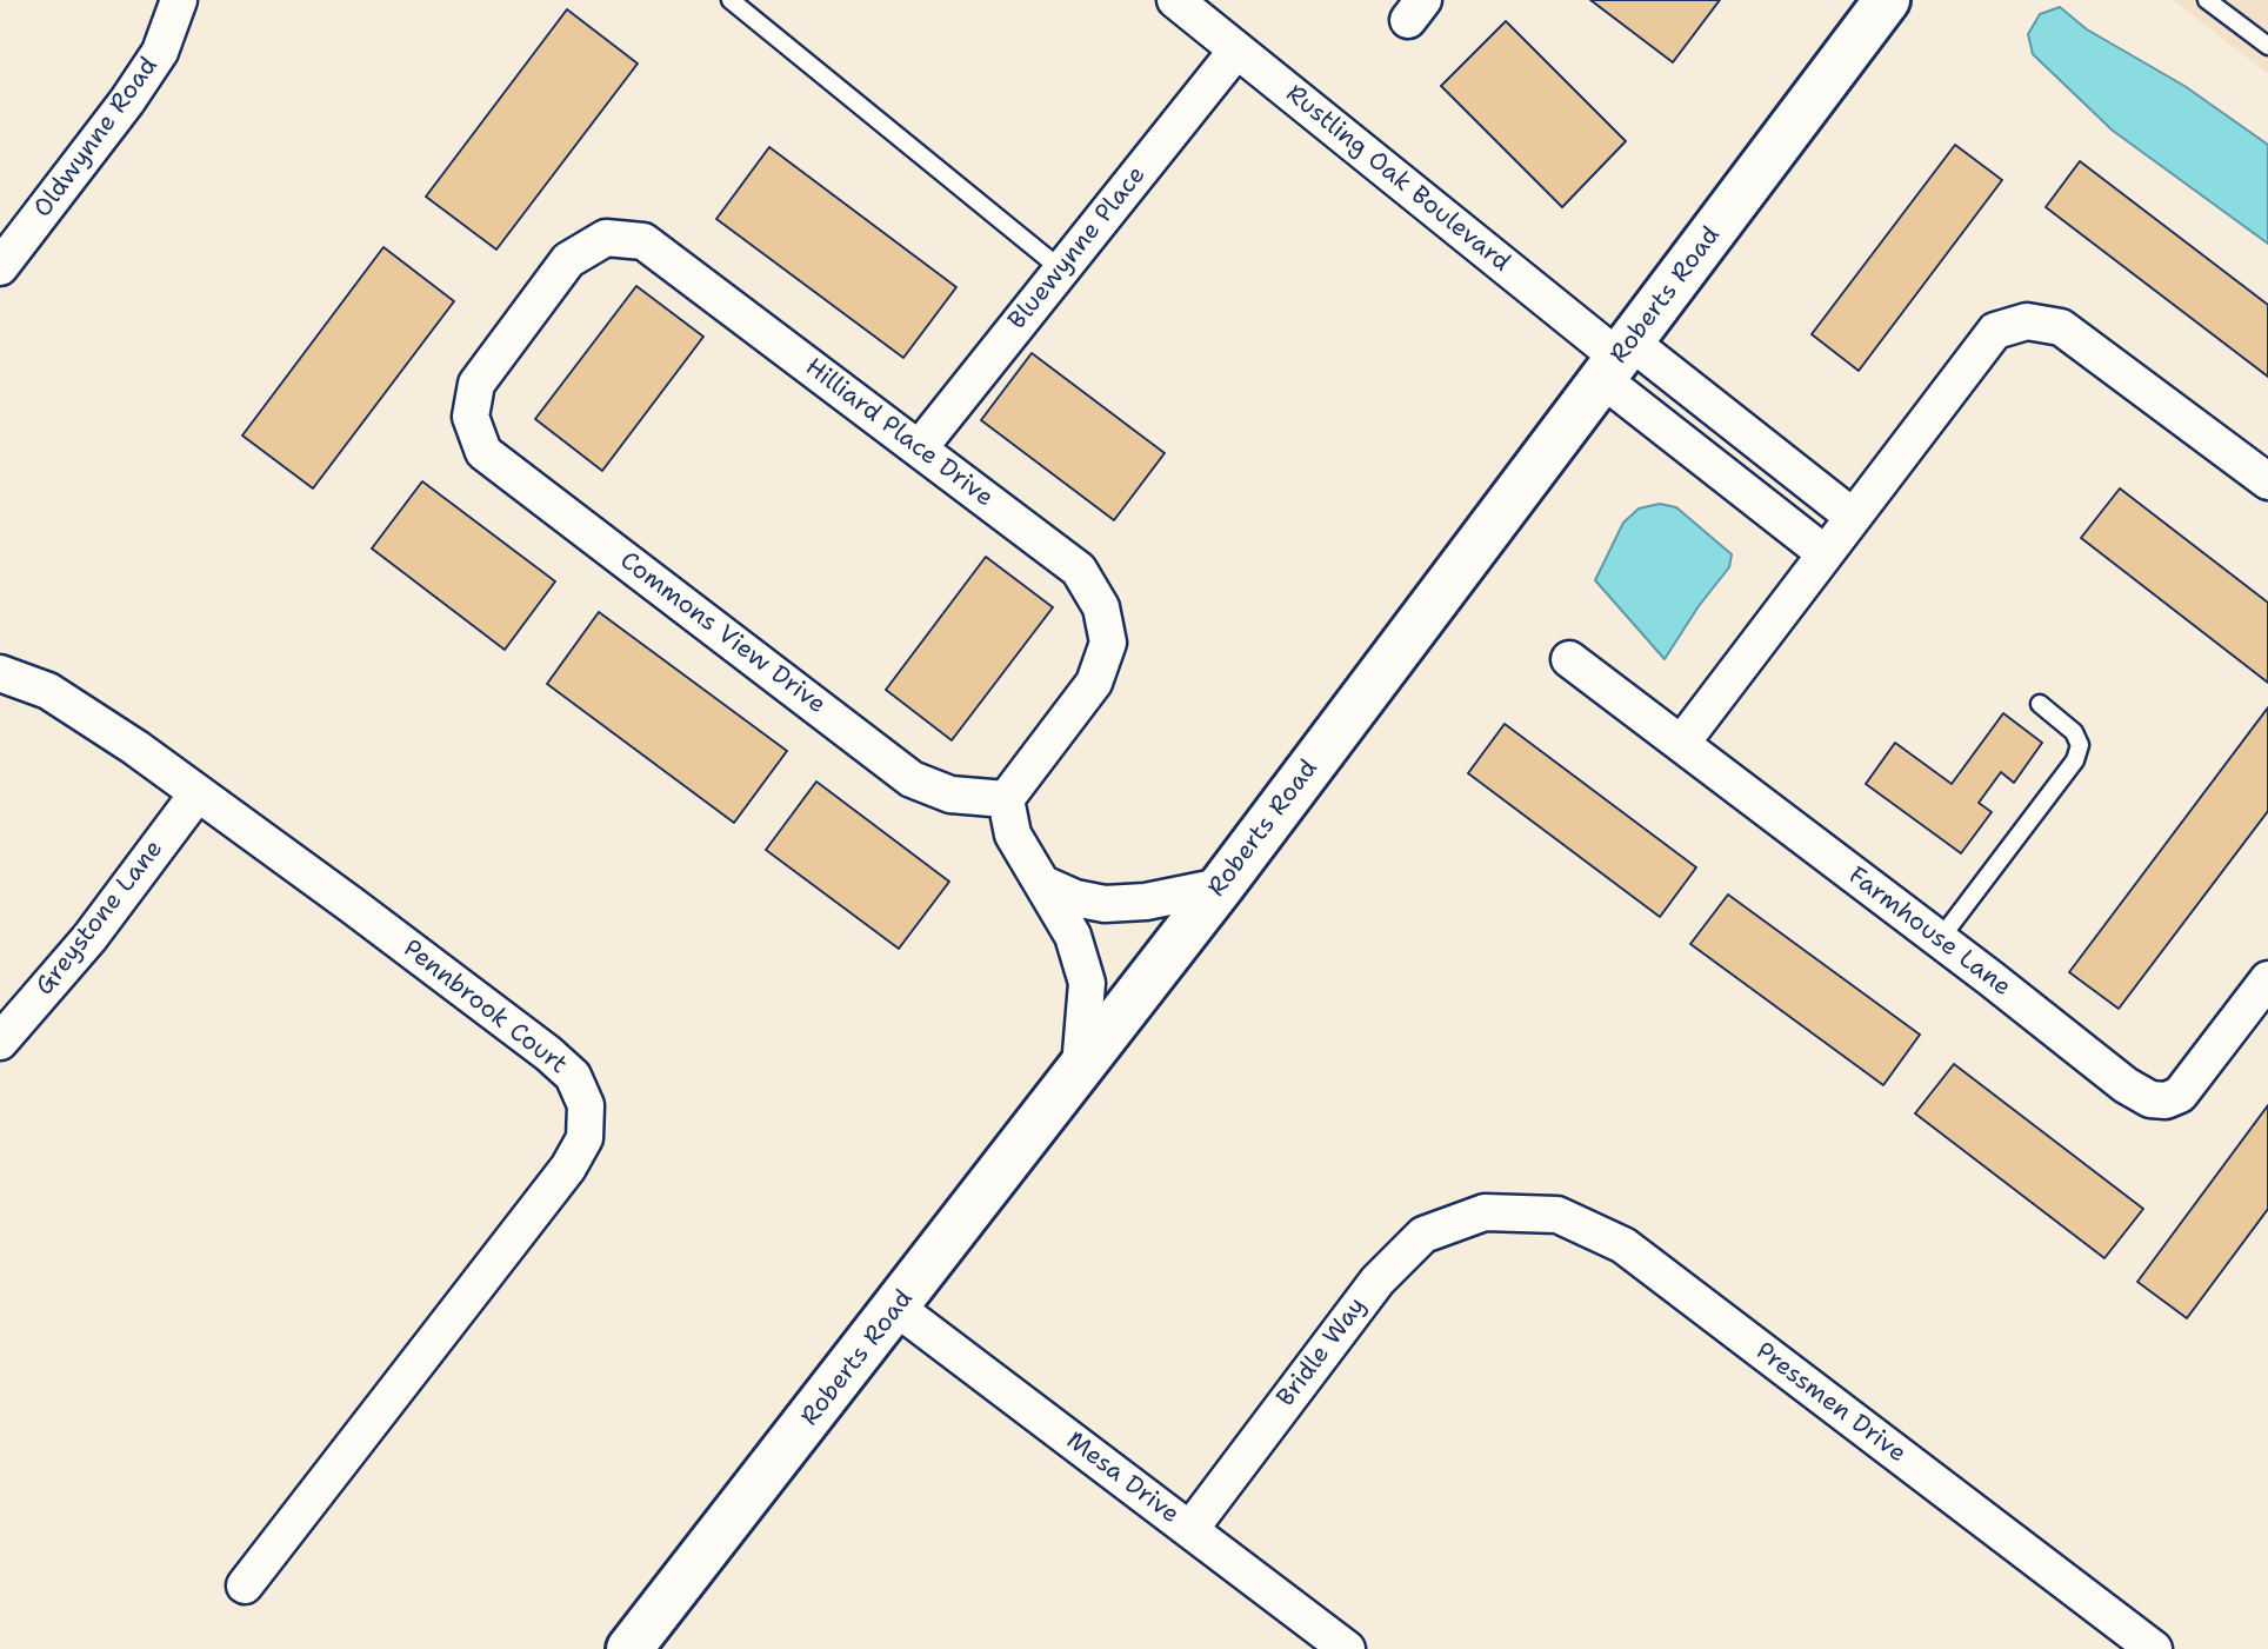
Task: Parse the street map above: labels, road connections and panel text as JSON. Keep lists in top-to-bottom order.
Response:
{
  "streets": {
    "main road": ["Roberts Road"],
    "street": [
      "Oldwynne Road",
      "Rustling Oak Boulevard",
      "Bluewynne Place",
      "Hilliard Place Drive",
      "Commons View Drive",
      "Greystone Lane",
      "Farmhouse Lane",
      "Pennbrook Court",
      "Bridle Way",
      "Pressmen Drive",
      "Mesa Drive"
    ]
  },
  "crossings": [
    ["Rustling Oak Boulevard", "Bluewynne Place"],
    ["Rustling Oak Boulevard", "Roberts Road"],
    ["Bluewynne Place", "Hilliard Place Drive"],
    ["Roberts Road", "Mesa Drive"],
    ["Hilliard Place Drive", "Commons View Drive"],
    ["Greystone Lane", "Pennbrook Court"],
    ["Bridle Way", "Pressmen Drive"],
    ["Bridle Way", "Mesa Drive"]
  ]
}
